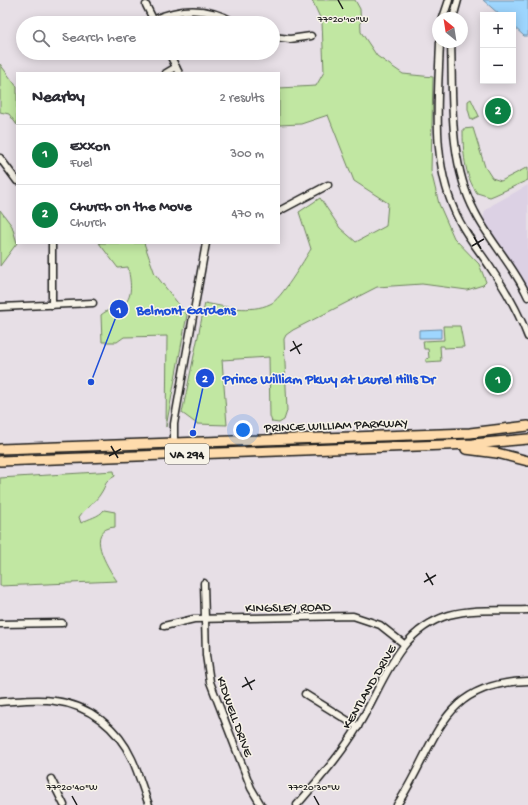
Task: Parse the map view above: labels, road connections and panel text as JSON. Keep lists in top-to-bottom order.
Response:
{
  "streets": {
    "highway": ["PRINCE WILLIAM PARKWAY", "VA 294"],
    "street": ["KINGSLEY ROAD", "KENTLAND DRIVE", "KIDWELL DRIVE"]
  },
  "crossings": [
    ["PRINCE WILLIAM PARKWAY", "VA 294"],
    ["KINGSLEY ROAD", "KENTLAND DRIVE"],
    ["KINGSLEY ROAD", "KIDWELL DRIVE"]
  ],
  "places": ["Belmont Gardens", "Prince William Pkwy at Laurel Hills Dr"],
  "north": "top left",
  "page": {
    "map_buttons": ["+", "−"],
    "search": "Search here",
    "heading": ["Nearby", "2 results"],
    "pins": ["2", "1"],
    "list": [
      {
        "mark": "1",
        "name": "Exxon",
        "note": "Fuel",
        "value": "300 m"
      },
      {
        "mark": "2",
        "name": "Church on the Move",
        "note": "Church",
        "value": "470 m"
      }
    ]
  },
  "coordinates": ["77°20'10\"W", "77°20'40\"W", "77°20'30\"W"]
}
